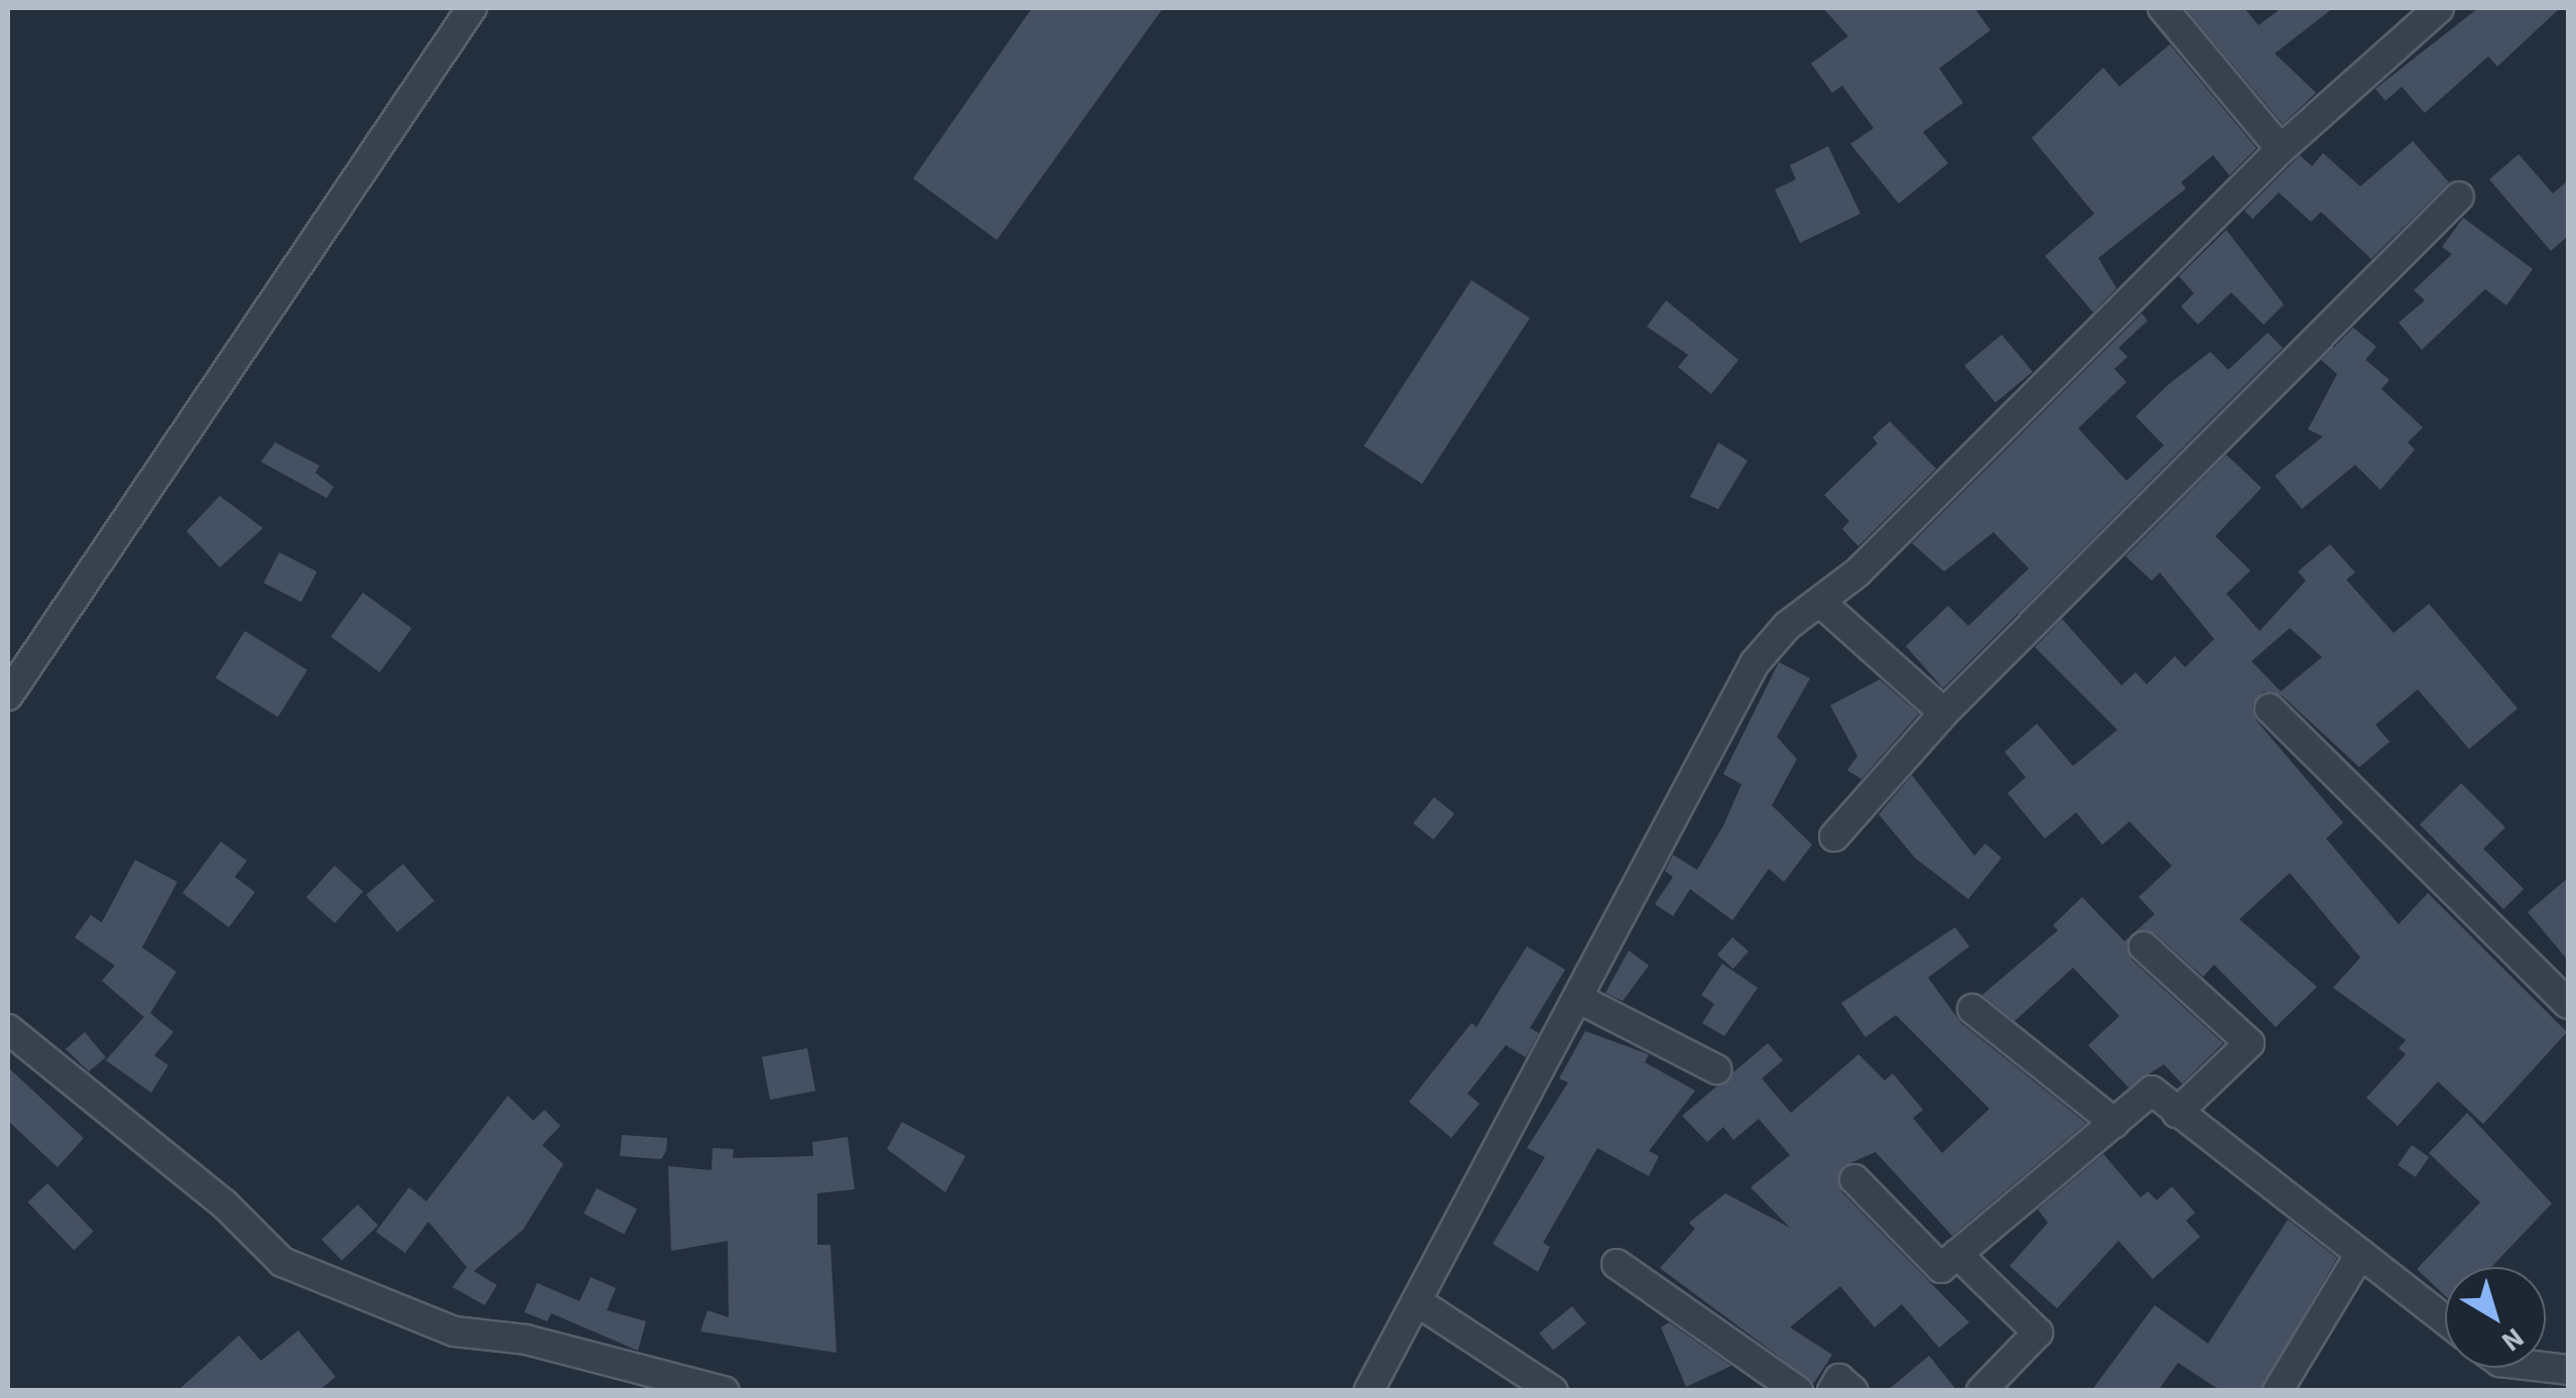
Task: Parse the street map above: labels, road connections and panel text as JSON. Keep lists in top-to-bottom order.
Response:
{
  "north": "bottom right"
}
